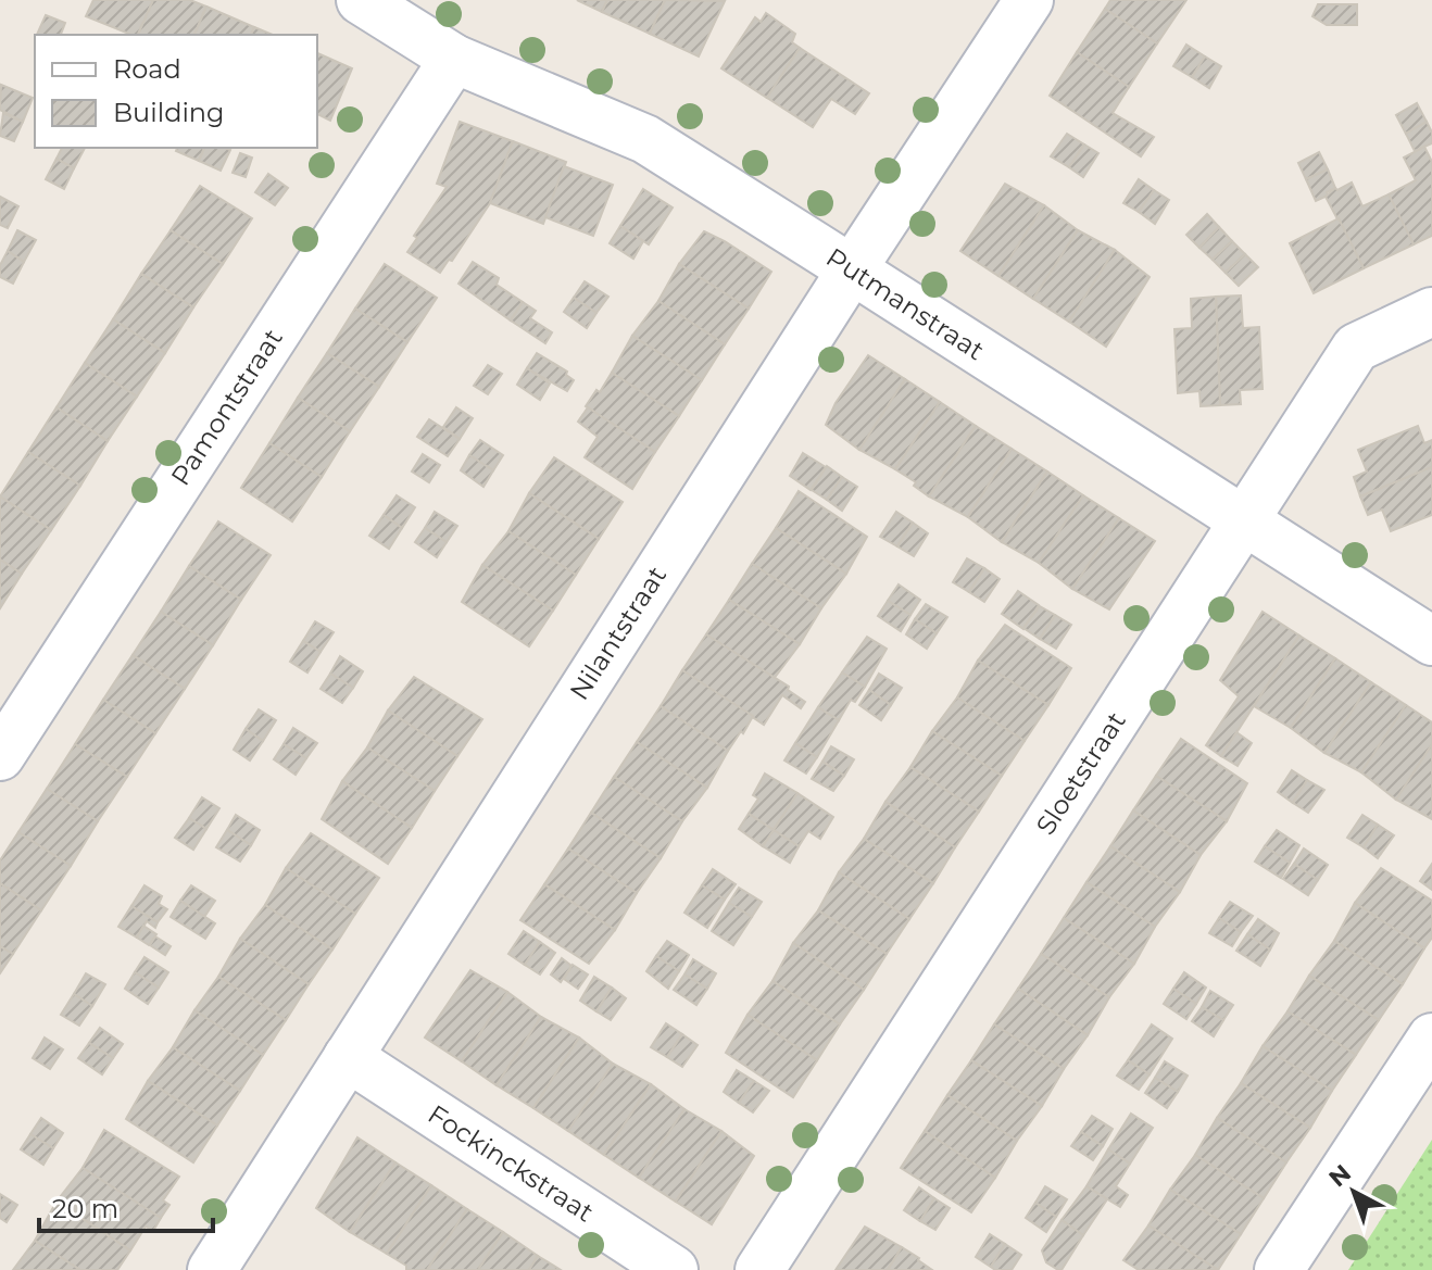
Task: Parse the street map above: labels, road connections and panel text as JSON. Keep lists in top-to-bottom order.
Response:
{
  "streets": {
    "street": [
      "Putmanstraat",
      "Pamontstraat",
      "Nilantstraat",
      "Sloetstraat",
      "Fockinckstraat"
    ]
  },
  "crossings": [
    ["Putmanstraat", "Pamontstraat"],
    ["Putmanstraat", "Nilantstraat"],
    ["Putmanstraat", "Sloetstraat"],
    ["Nilantstraat", "Fockinckstraat"]
  ],
  "legend": ["Road", "Building"],
  "scale_bar": "20 m",
  "north": "top left"
}
